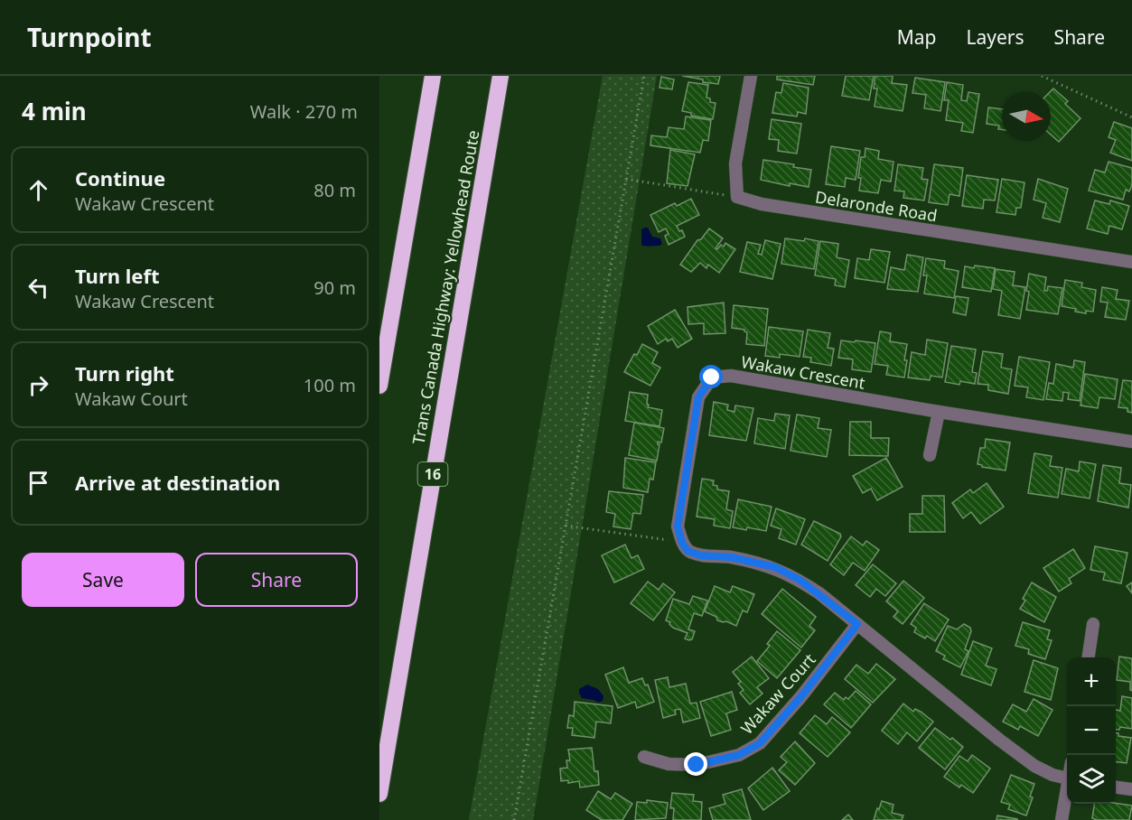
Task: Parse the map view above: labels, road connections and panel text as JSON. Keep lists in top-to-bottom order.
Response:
{
  "streets": {
    "highway": ["Trans Canada Highway: Yellowhead Route", "16"],
    "street": ["Delaronde Road", "Wakaw Crescent", "Wakaw Court"]
  },
  "crossings": [
    ["Wakaw Crescent", "Wakaw Court"]
  ],
  "north": "right",
  "page": {
    "header": "Turnpoint",
    "nav": ["Map", "Layers", "Share"],
    "heading": ["4 min", "Walk · 270 m"],
    "list": [
      ["Continue", "Wakaw Crescent", "80 m"],
      ["Turn left", "Wakaw Crescent", "90 m"],
      ["Turn right", "Wakaw Court", "100 m"],
      "Arrive at destination"
    ],
    "buttons": ["Save", "Share"],
    "map_buttons": ["+", "−"]
  }
}
